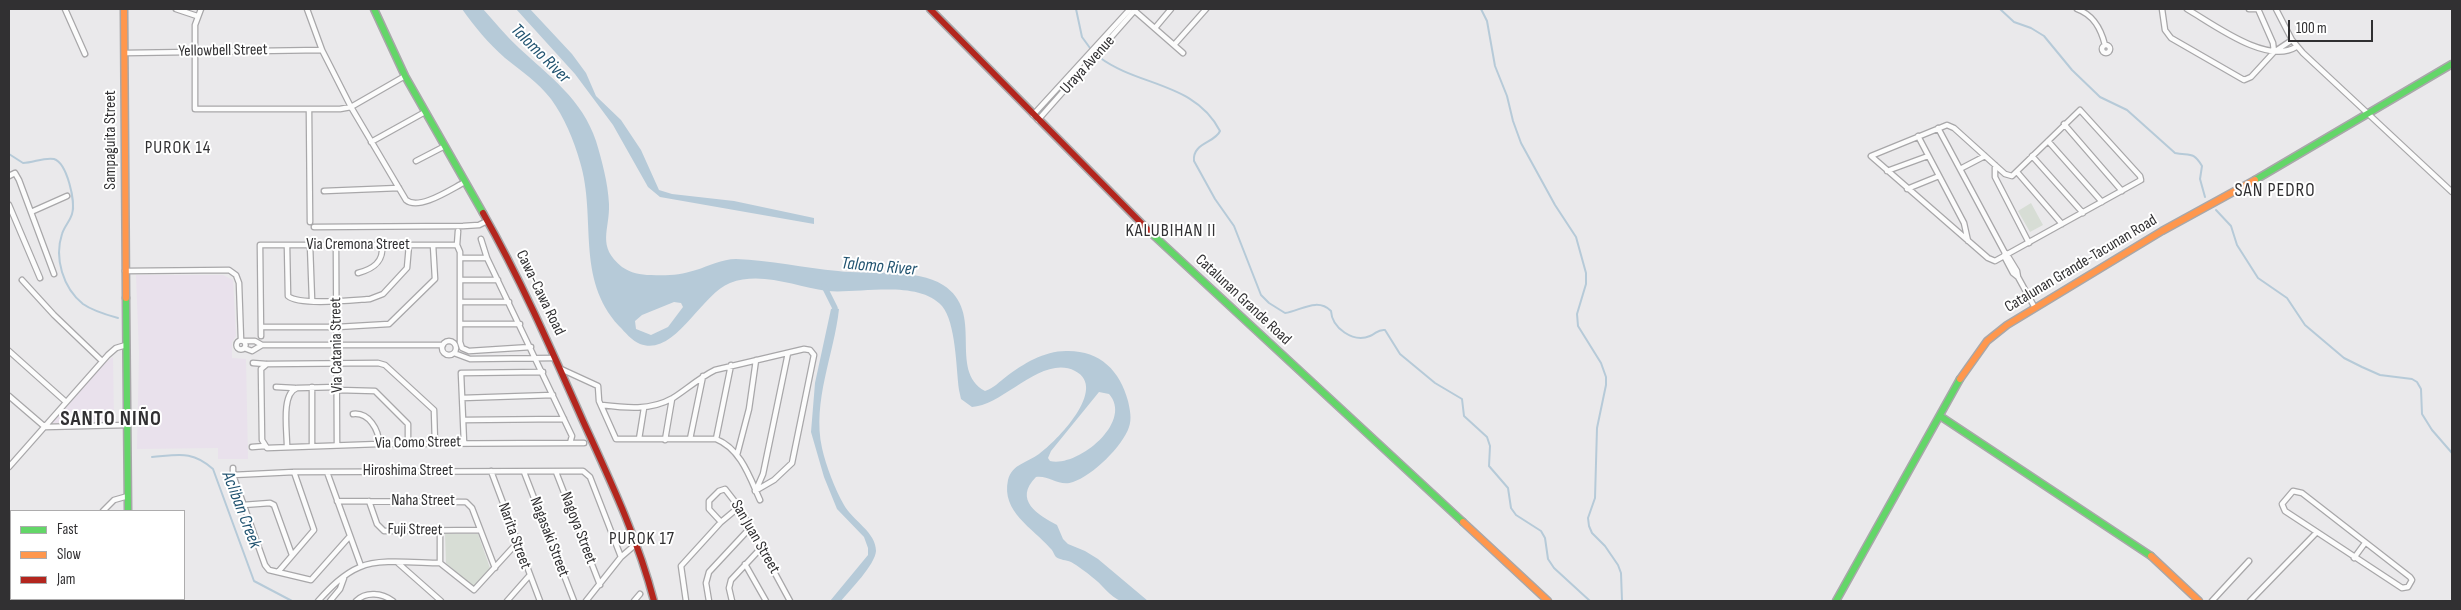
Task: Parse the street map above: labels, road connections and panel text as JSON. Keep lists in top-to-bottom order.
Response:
{
  "streets": {
    "main road": [
      "Sampaguita Street",
      "Catalunan Grande-Tacunan Road",
      "Cawa-Cawa Road",
      "Catalunan Grande Road"
    ],
    "street": [
      "Yellowbell Street",
      "Uraya Avenue",
      "Via Cremona Street",
      "Via Catania Street",
      "Via Como Street",
      "Hiroshima Street",
      "Naha Street",
      "Nagoya Street",
      "Fuji Street",
      "Narita Street",
      "Nagasaki Street",
      "San Juan Street"
    ]
  },
  "crossings": [
    ["Yellowbell Street", "Sampaguita Street"],
    ["Uraya Avenue", "Catalunan Grande Road"],
    ["Via Cremona Street", "Via Catania Street"],
    ["Via Catania Street", "Via Como Street"],
    ["Hiroshima Street", "Nagoya Street"],
    ["Hiroshima Street", "Narita Street"],
    ["Hiroshima Street", "Nagasaki Street"],
    ["Naha Street", "Fuji Street"]
  ],
  "districts": [
    "PUROK 14",
    "SAN PEDRO",
    "KALUBIHAN II",
    "SANTO NIÑO",
    "PUROK 17"
  ],
  "water": ["Talomo River", "Acliban Creek"],
  "legend": ["Fast", "Slow", "Jam"],
  "scale_bar": "100 m"
}
